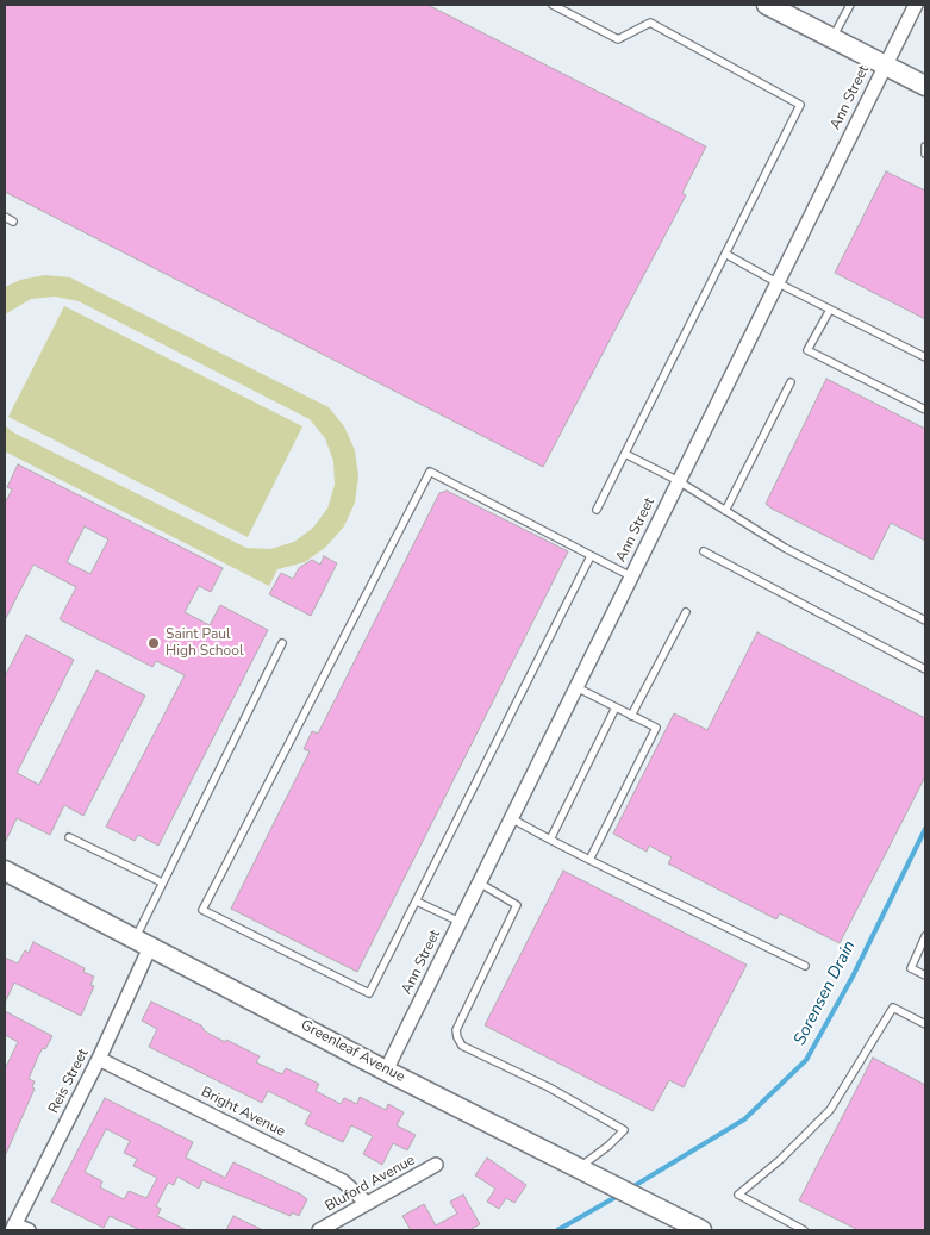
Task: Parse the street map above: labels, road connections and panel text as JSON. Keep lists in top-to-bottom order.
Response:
{
  "streets": {
    "main road": ["Greenleaf Avenue"],
    "street": [
      "Ann Street",
      "Reis Street",
      "Bright Avenue",
      "Bluford Avenue"
    ]
  },
  "crossings": [
    ["Ann Street", "Greenleaf Avenue"],
    ["Greenleaf Avenue", "Reis Street"],
    ["Reis Street", "Bright Avenue"],
    ["Bright Avenue", "Bluford Avenue"]
  ],
  "water": ["Sorensen Drain"],
  "places": ["Saint Paul High School"]
}
